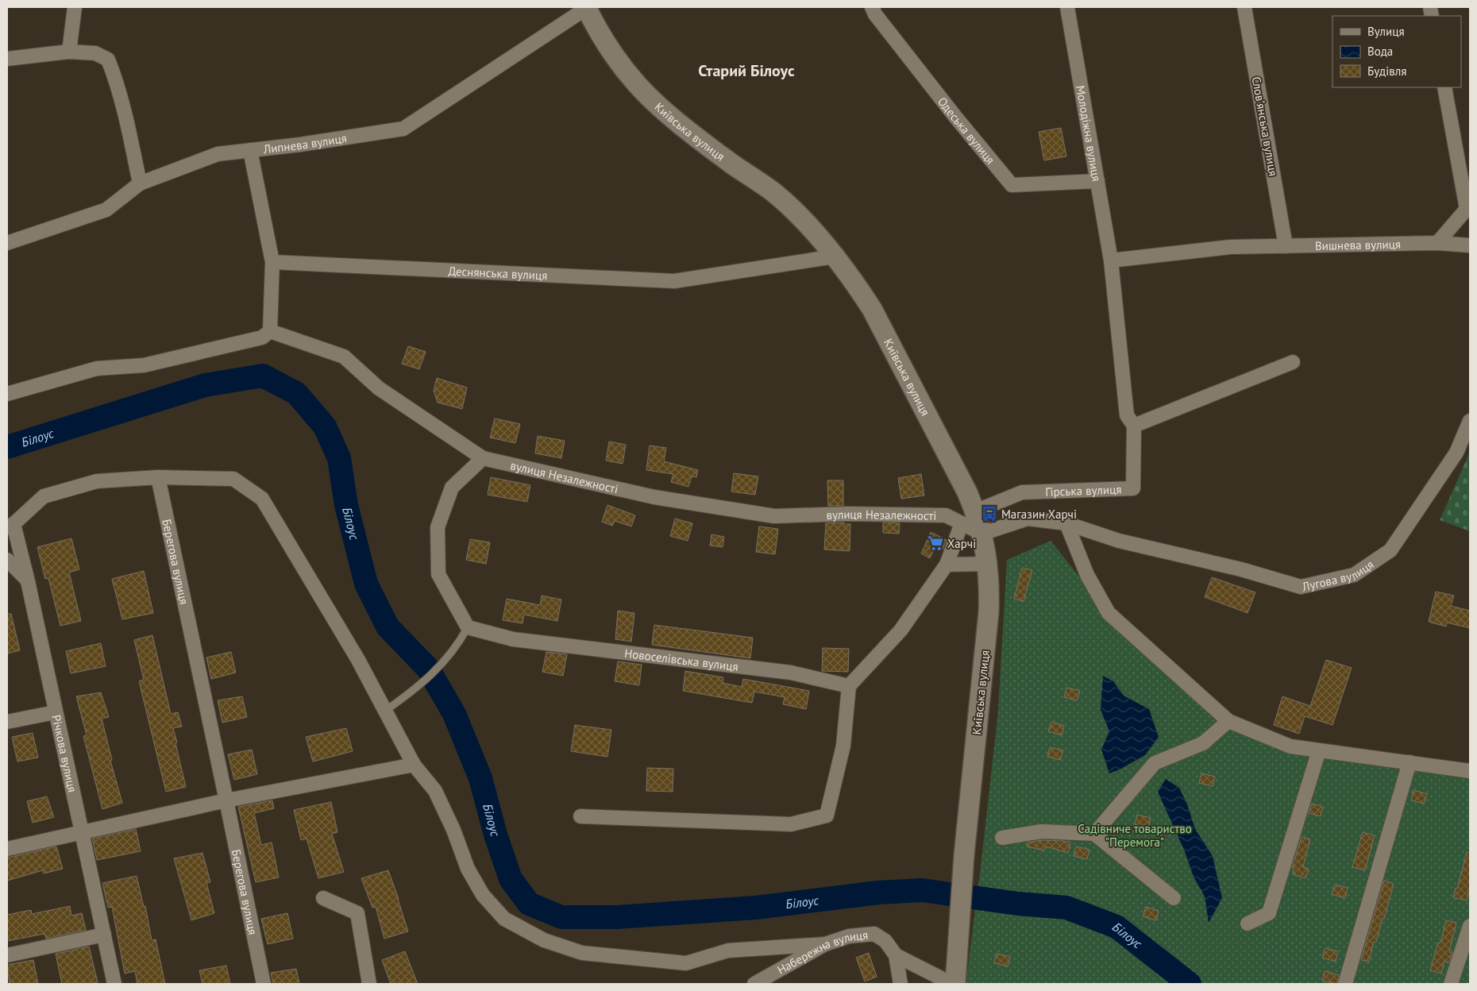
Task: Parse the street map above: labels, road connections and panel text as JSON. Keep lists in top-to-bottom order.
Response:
{
  "streets": {
    "main road": ["Київська вулиця"],
    "street": [
      "Словʼянська вулиця",
      "Одеська вулиця",
      "Молодіжна вулиця",
      "Липнева вулиця",
      "Вишнева вулиця",
      "Деснянська вулиця",
      "вулиця Незалежності",
      "Гірська вулиця",
      "Берегова вулиця",
      "Лугова вулиця",
      "Новоселівська вулиця",
      "Річкова вулиця",
      "Набережна вулиця"
    ]
  },
  "crossings": [
    ["Словʼянська вулиця", "Вишнева вулиця"],
    ["Київська вулиця", "Липнева вулиця"],
    ["Київська вулиця", "Деснянська вулиця"],
    ["Київська вулиця", "вулиця Незалежності"],
    ["Київська вулиця", "Гірська вулиця"],
    ["Київська вулиця", "Лугова вулиця"],
    ["Одеська вулиця", "Молодіжна вулиця"],
    ["Молодіжна вулиця", "Вишнева вулиця"],
    ["Молодіжна вулиця", "Гірська вулиця"],
    ["вулиця Незалежності", "Гірська вулиця"]
  ],
  "districts": ["Старий Білоус"],
  "water": ["Білоус"],
  "parks": ["Садівниче товариство \"Перемога\""],
  "places": {
    "bus stop": ["Магазин Харчі"],
    "supermarket": ["Харчі"]
  },
  "legend": ["Вулиця", "Вода", "Будівля"]
}
